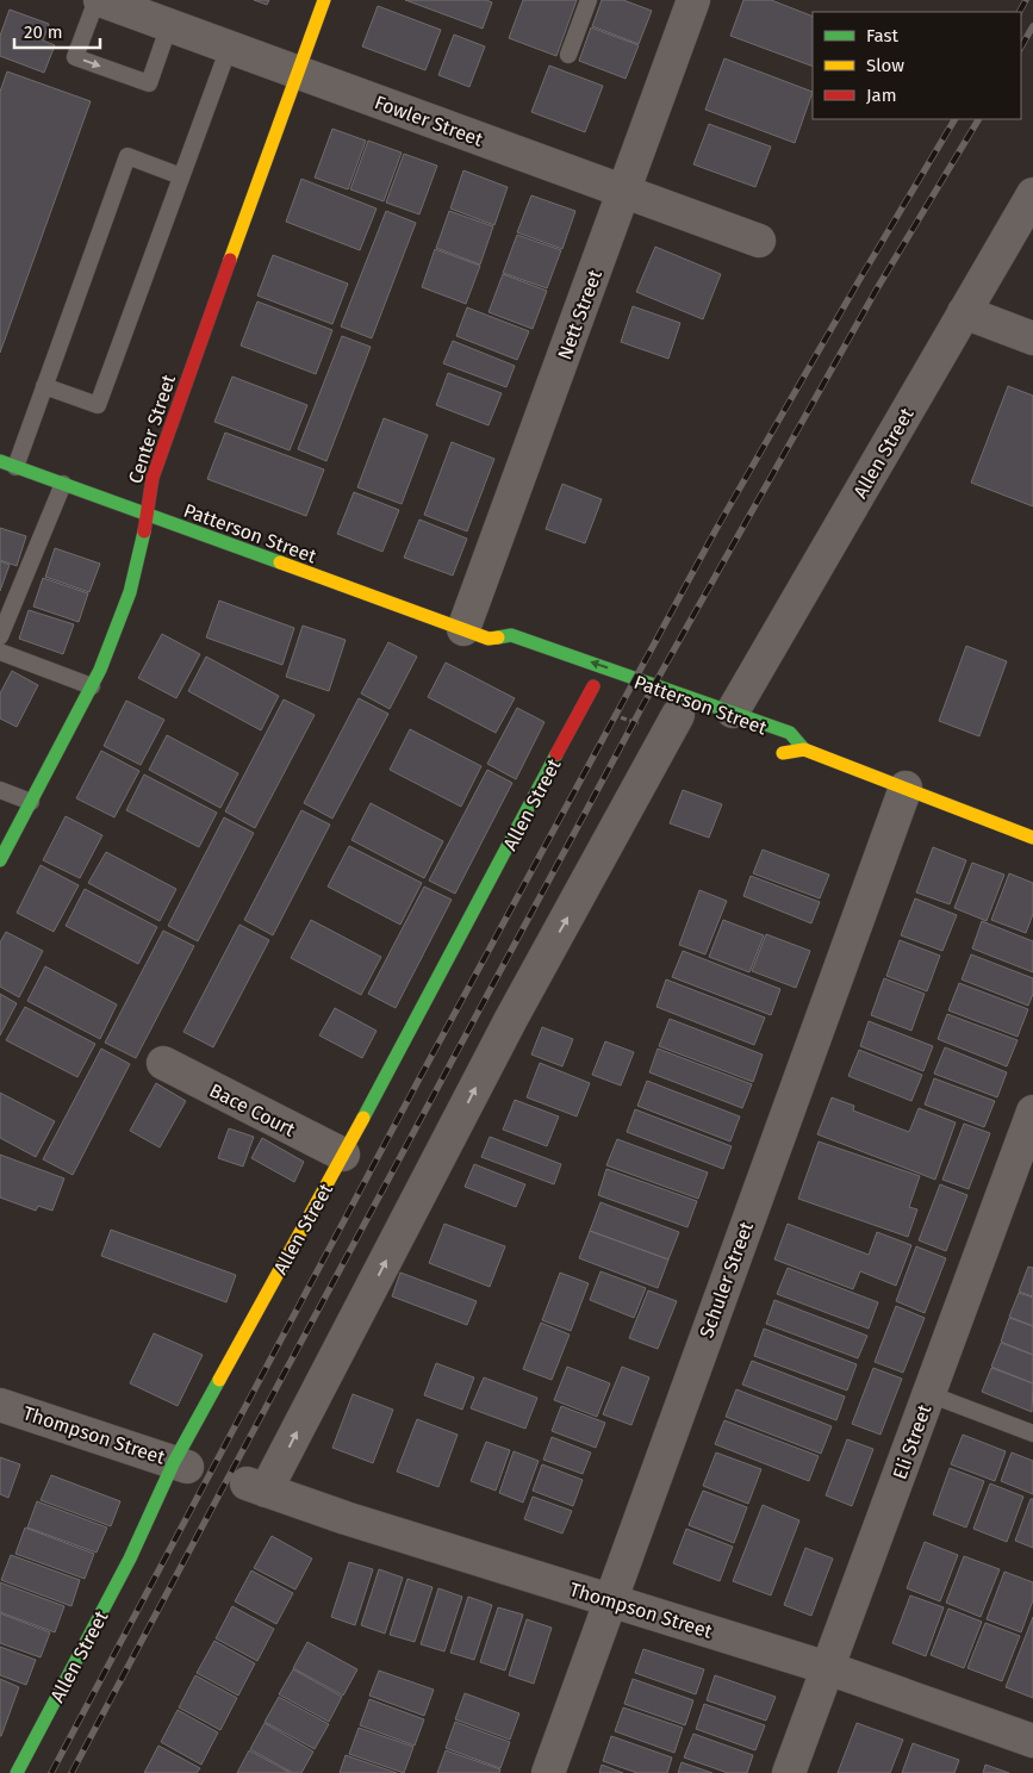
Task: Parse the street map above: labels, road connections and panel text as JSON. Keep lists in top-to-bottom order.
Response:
{
  "streets": {
    "street": [
      "Fowler Street",
      "Nett Street",
      "Center Street",
      "Allen Street",
      "Patterson Street",
      "Bace Court",
      "Schuler Street",
      "Thompson Street",
      "Eli Street"
    ]
  },
  "crossings": [
    ["Fowler Street", "Nett Street"],
    ["Fowler Street", "Center Street"],
    ["Nett Street", "Patterson Street"],
    ["Center Street", "Patterson Street"],
    ["Allen Street", "Patterson Street"],
    ["Allen Street", "Bace Court"],
    ["Allen Street", "Thompson Street"],
    ["Patterson Street", "Schuler Street"],
    ["Schuler Street", "Thompson Street"],
    ["Thompson Street", "Eli Street"]
  ],
  "legend": ["Fast", "Slow", "Jam"],
  "scale_bar": "20 m"
}
